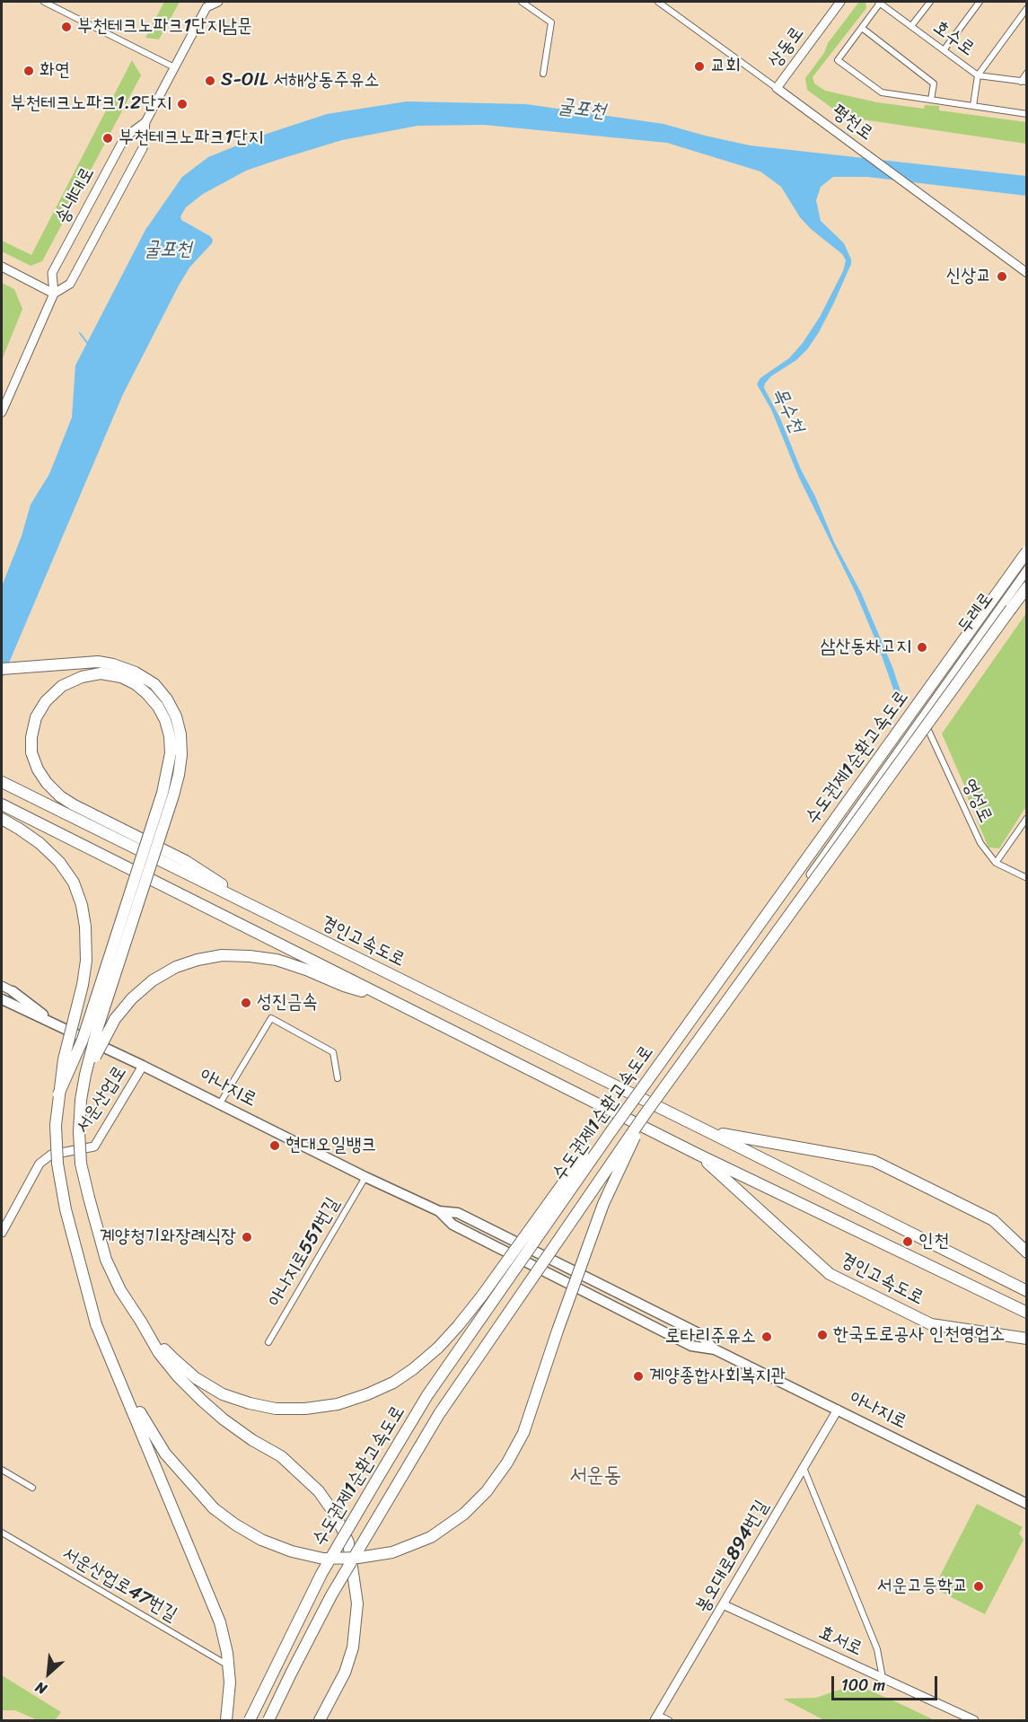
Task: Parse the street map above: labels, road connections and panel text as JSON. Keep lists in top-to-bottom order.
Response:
{
  "streets": {
    "highway": ["수도권제1순환고속도로", "경인고속도로"],
    "main road": ["아나지로"],
    "street": [
      "호수로",
      "상동로",
      "평천로",
      "송내대로",
      "두레로",
      "영성로",
      "서운산업로",
      "아나지로551번길",
      "봉오대로894번길",
      "서운산업로47번길",
      "효서로"
    ]
  },
  "crossings": [
    ["상동로", "평천로"],
    ["두레로", "영성로"],
    ["아나지로", "서운산업로"],
    ["아나지로", "아나지로551번길"],
    ["아나지로", "봉오대로894번길"],
    ["봉오대로894번길", "효서로"]
  ],
  "districts": ["서운동"],
  "water": ["굴포천", "목수천"],
  "places": [
    "부천테크노파크1단지남문",
    "교회",
    "화연",
    "S-OIL 서해상동주유소",
    "부천테크노파크1.2단지",
    "부천테크노파크1단지",
    "신상교",
    "삼산동차고지",
    "성진금속",
    "현대오일뱅크",
    "계양청기와장례식장",
    "인천",
    "한국도로공사 인천영업소",
    "로타리주유소",
    "계양종합사회복지관",
    "서운고등학교"
  ],
  "scale_bar": "100 m",
  "north": "bottom left"
}
